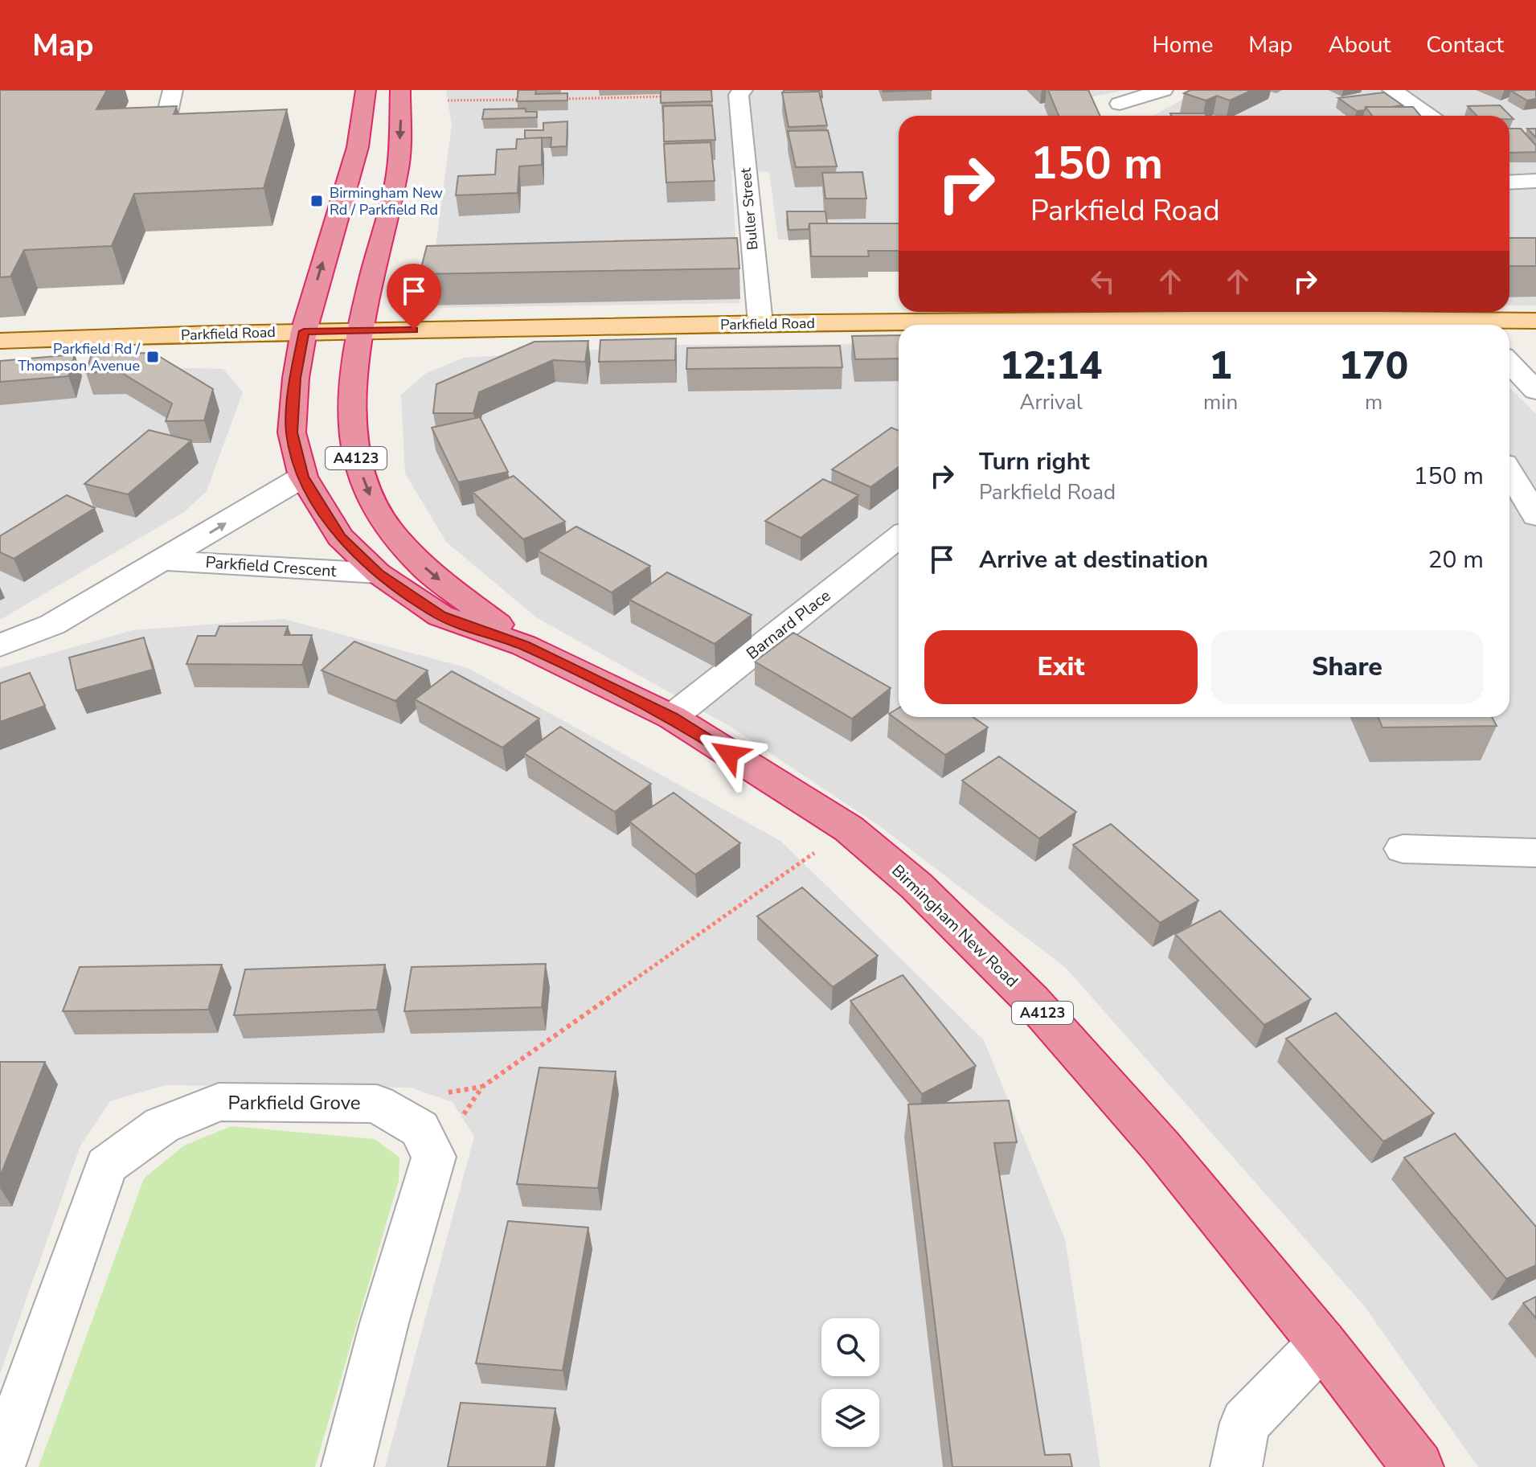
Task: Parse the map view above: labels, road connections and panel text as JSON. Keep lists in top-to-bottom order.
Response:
{
  "streets": {
    "highway": ["A4123", "Birmingham New Road"],
    "main road": ["Parkfield Road"],
    "street": [
      "Buller Street",
      "Parkfield Crescent",
      "Barnard Place",
      "Parkfield Grove"
    ]
  },
  "crossings": [
    ["Buller Street", "Parkfield Road"],
    ["Parkfield Road", "Birmingham New Road"],
    ["A4123", "Birmingham New Road"],
    ["Parkfield Crescent", "Birmingham New Road"],
    ["Barnard Place", "Birmingham New Road"]
  ],
  "places": {
    "transit": ["Birmingham New Rd / Parkfield Rd", "Parkfield Rd / Thompson Avenue"]
  },
  "page": {
    "header": "Map",
    "nav": [
      "Home",
      "Map",
      "About",
      "Contact"
    ],
    "turn": ["150 m", "Parkfield Road"],
    "eta": [
      "12:14",
      "Arrival",
      "1",
      "min",
      "170",
      "m"
    ],
    "list": [
      {
        "name": "Turn right",
        "note": "Parkfield Road",
        "value": "150 m"
      },
      {
        "name": "Arrive at destination",
        "value": "20 m"
      }
    ],
    "buttons": ["Exit", "Share"]
  }
}
